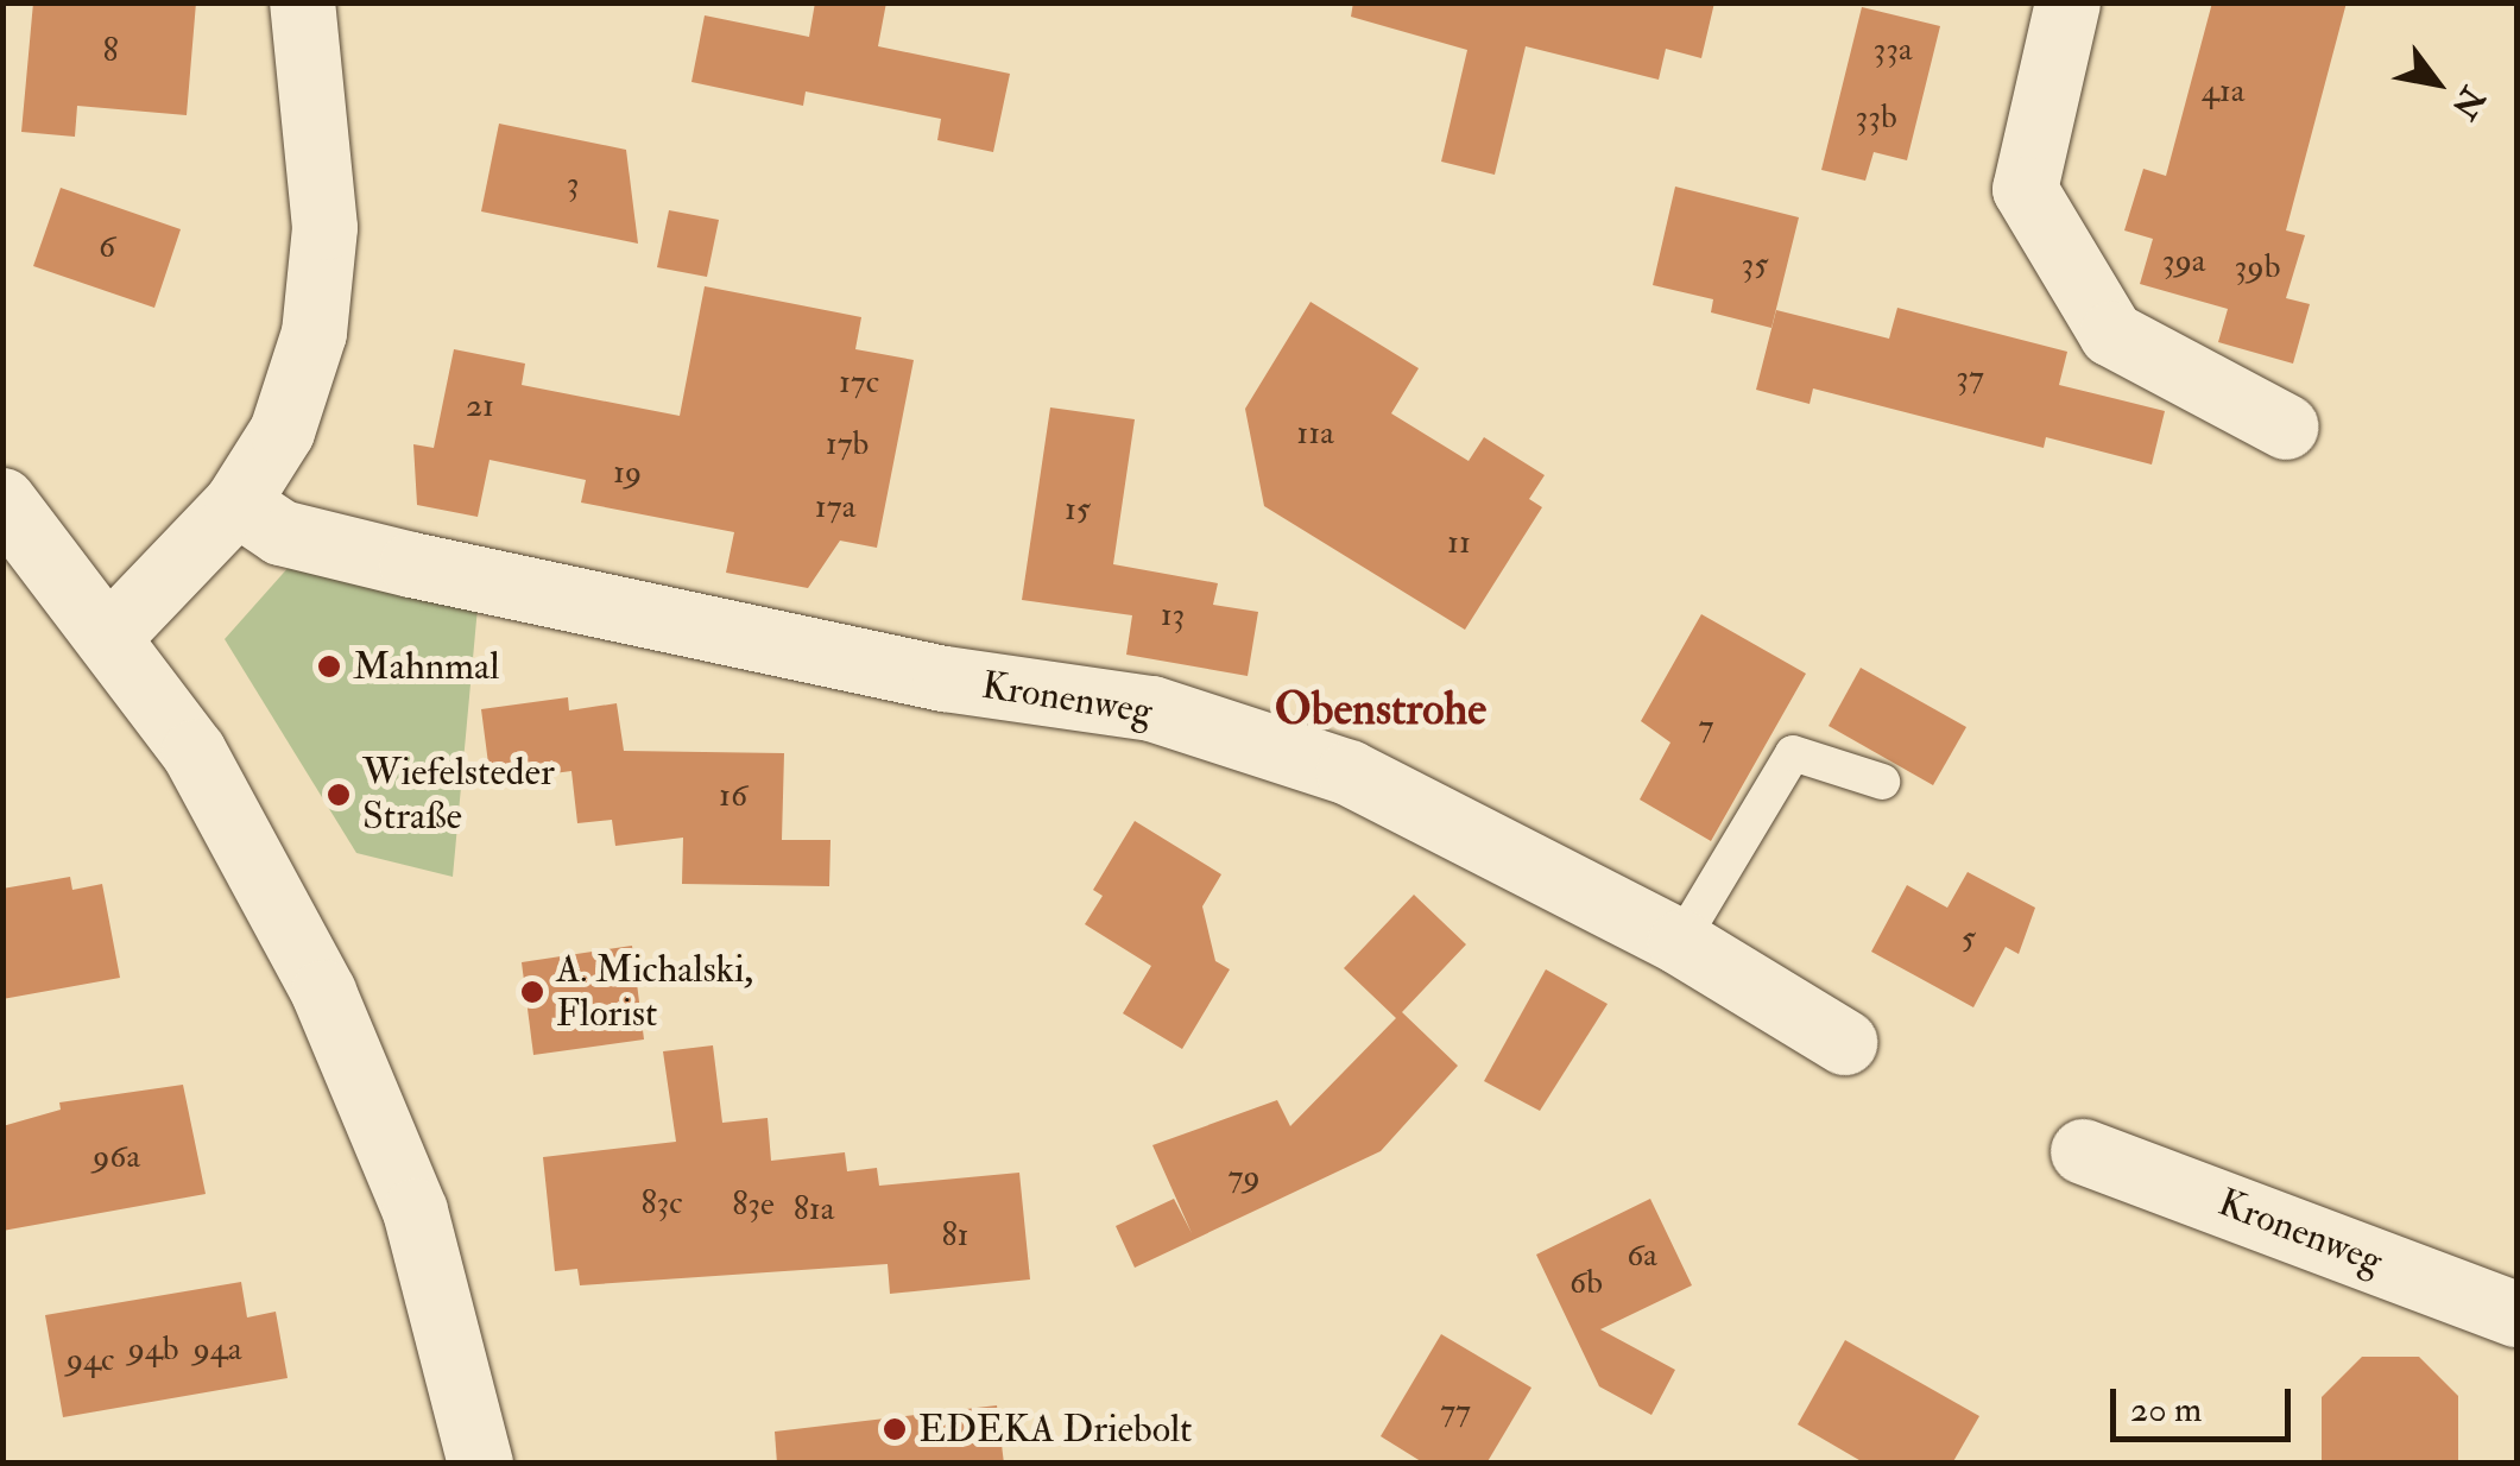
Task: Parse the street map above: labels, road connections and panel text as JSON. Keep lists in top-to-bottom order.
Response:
{
  "streets": {
    "street": ["Kronenweg"]
  },
  "districts": ["Obenstrohe"],
  "places": [
    "Mahnmal",
    "Wiefelsteder Straße",
    "A. Michalski, Florist",
    "EDEKA Driebolt"
  ],
  "house_numbers": [
    "33a",
    "8",
    "41a",
    "33b",
    "3",
    "6",
    "39a",
    "35",
    "39b",
    "37",
    "17c",
    "21",
    "11a",
    "17b",
    "19",
    "17a",
    "15",
    "11",
    "13",
    "7",
    "16",
    "5",
    "96a",
    "79",
    "83c",
    "83e",
    "81a",
    "81",
    "6a",
    "6b",
    "94b",
    "94a",
    "94c",
    "77"
  ],
  "scale_bar": "20 m",
  "north": "bottom right"
}
